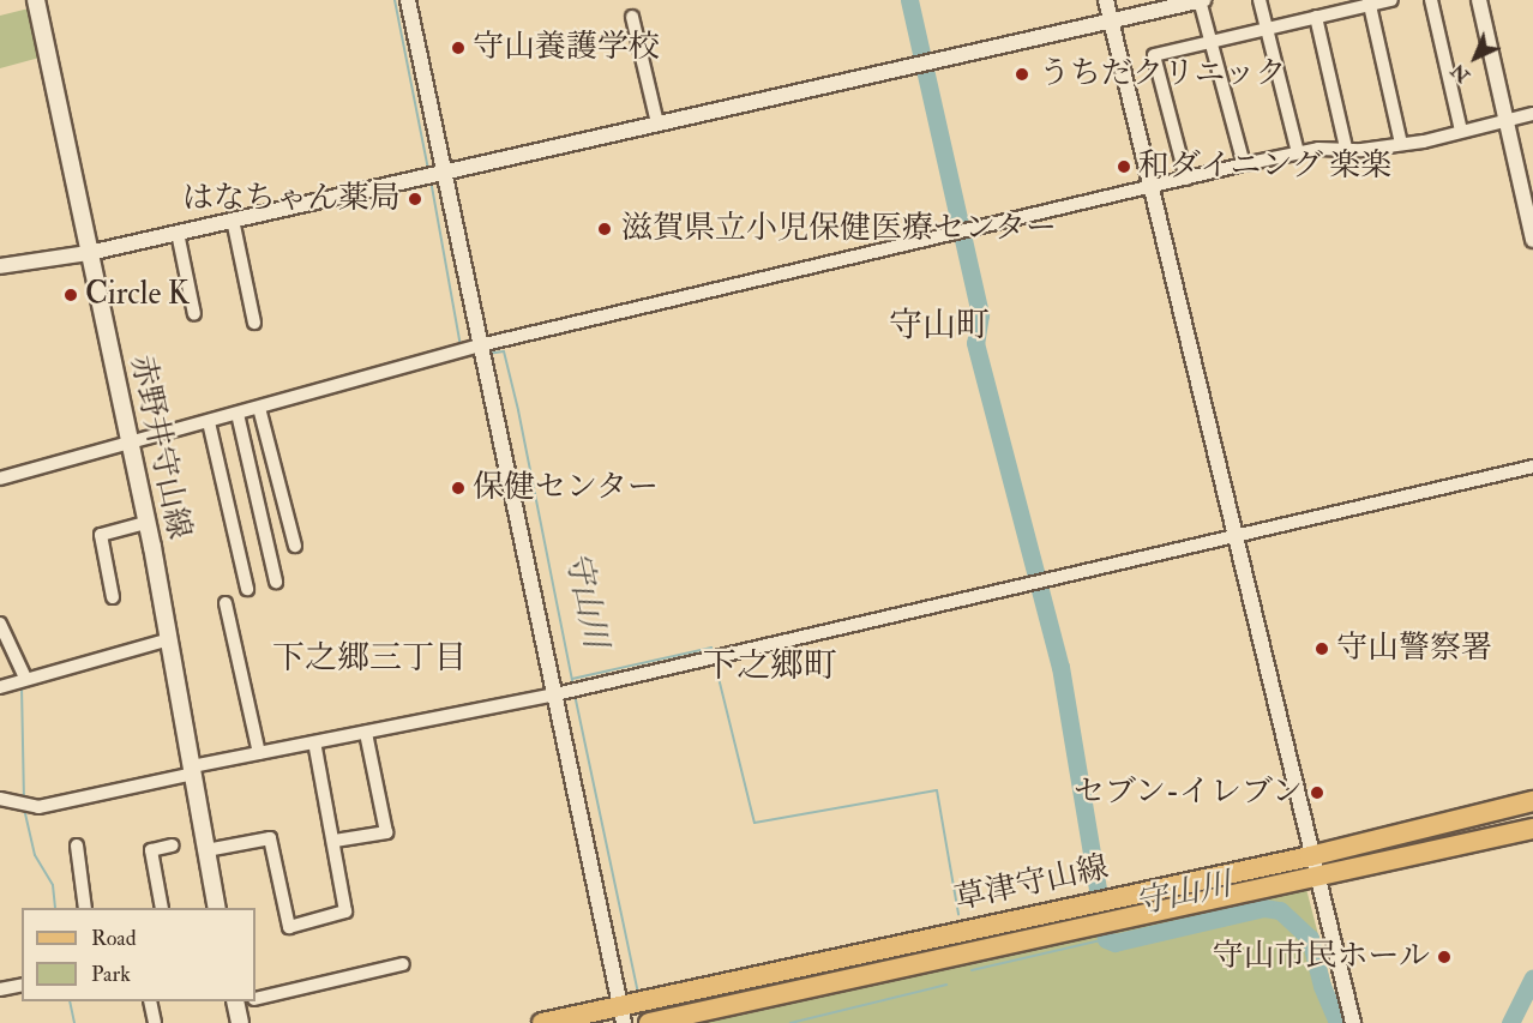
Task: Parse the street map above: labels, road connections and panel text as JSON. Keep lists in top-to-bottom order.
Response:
{
  "streets": {
    "main road": ["赤野井守山線", "草津守山線"]
  },
  "districts": ["守山町", "下之郷三丁目", "下之郷町"],
  "water": ["守山川"],
  "places": [
    "守山養護学校",
    "うちだクリニック",
    "和ダイニング 楽楽",
    "はなちゃん薬局",
    "滋賀県立小児保健医療センター",
    "Circle K",
    "保健センター",
    "守山警察署",
    "セブン-イレブン",
    "守山市民ホール"
  ],
  "legend": ["Road", "Park"],
  "north": "bottom left"
}
